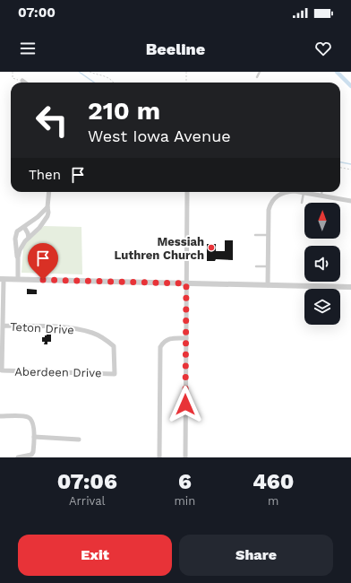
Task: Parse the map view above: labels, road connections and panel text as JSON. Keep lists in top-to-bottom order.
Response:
{
  "streets": {
    "street": ["Teton Drive", "Aberdeen Drive"]
  },
  "crossings": [
    ["Teton Drive", "Aberdeen Drive"]
  ],
  "places": ["Messiah Luthren Church"],
  "north": "top",
  "page": {
    "status": "07:00",
    "header": "Beeline",
    "turn": ["210 m", "West Iowa Avenue"],
    "then": "Then",
    "eta": [
      "07:06",
      "Arrival",
      "6",
      "min",
      "460",
      "m"
    ],
    "buttons": ["Exit", "Share"]
  }
}
